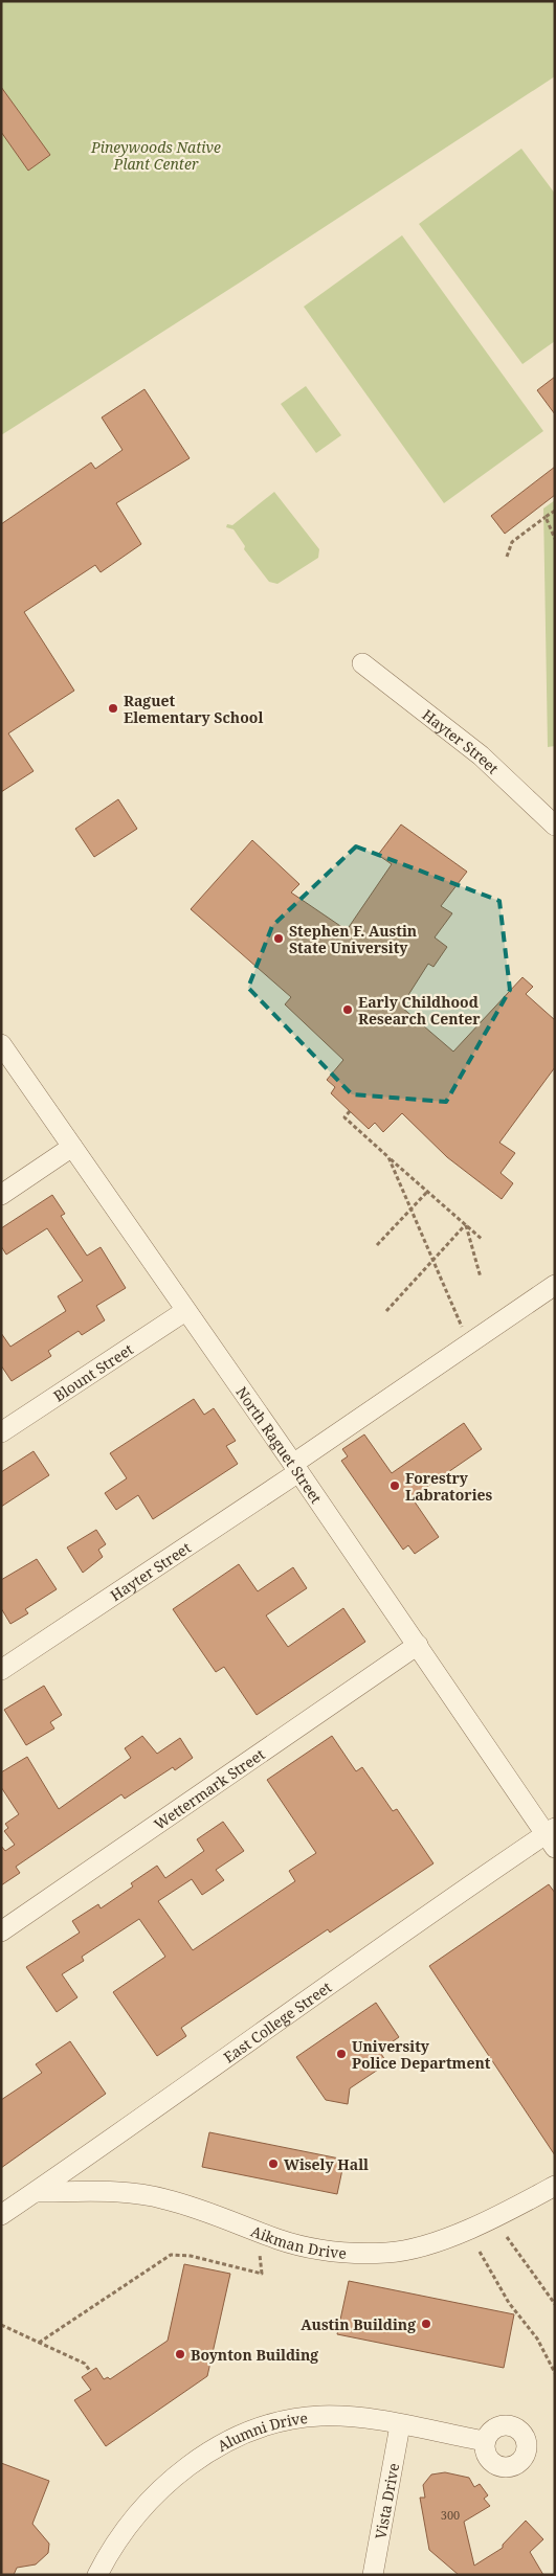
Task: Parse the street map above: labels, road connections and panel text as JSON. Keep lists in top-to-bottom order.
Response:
{
  "streets": {
    "street": [
      "Hayter Street",
      "Blount Street",
      "North Raguet Street",
      "Wettermark Street",
      "East College Street",
      "Aikman Drive",
      "Alumni Drive",
      "Vista Drive"
    ]
  },
  "crossings": [
    ["Hayter Street", "North Raguet Street"],
    ["Blount Street", "North Raguet Street"],
    ["North Raguet Street", "Wettermark Street"],
    ["North Raguet Street", "East College Street"],
    ["East College Street", "Aikman Drive"],
    ["Alumni Drive", "Vista Drive"]
  ],
  "parks": ["Pineywoods Native Plant Center"],
  "places": [
    "Raguet Elementary School",
    "Stephen F. Austin State University",
    "Early Childhood Research Center",
    "Forestry Labratories",
    "University Police Department",
    "Wisely Hall",
    "Austin Building",
    "Boynton Building"
  ],
  "house_numbers": ["300"]
}
